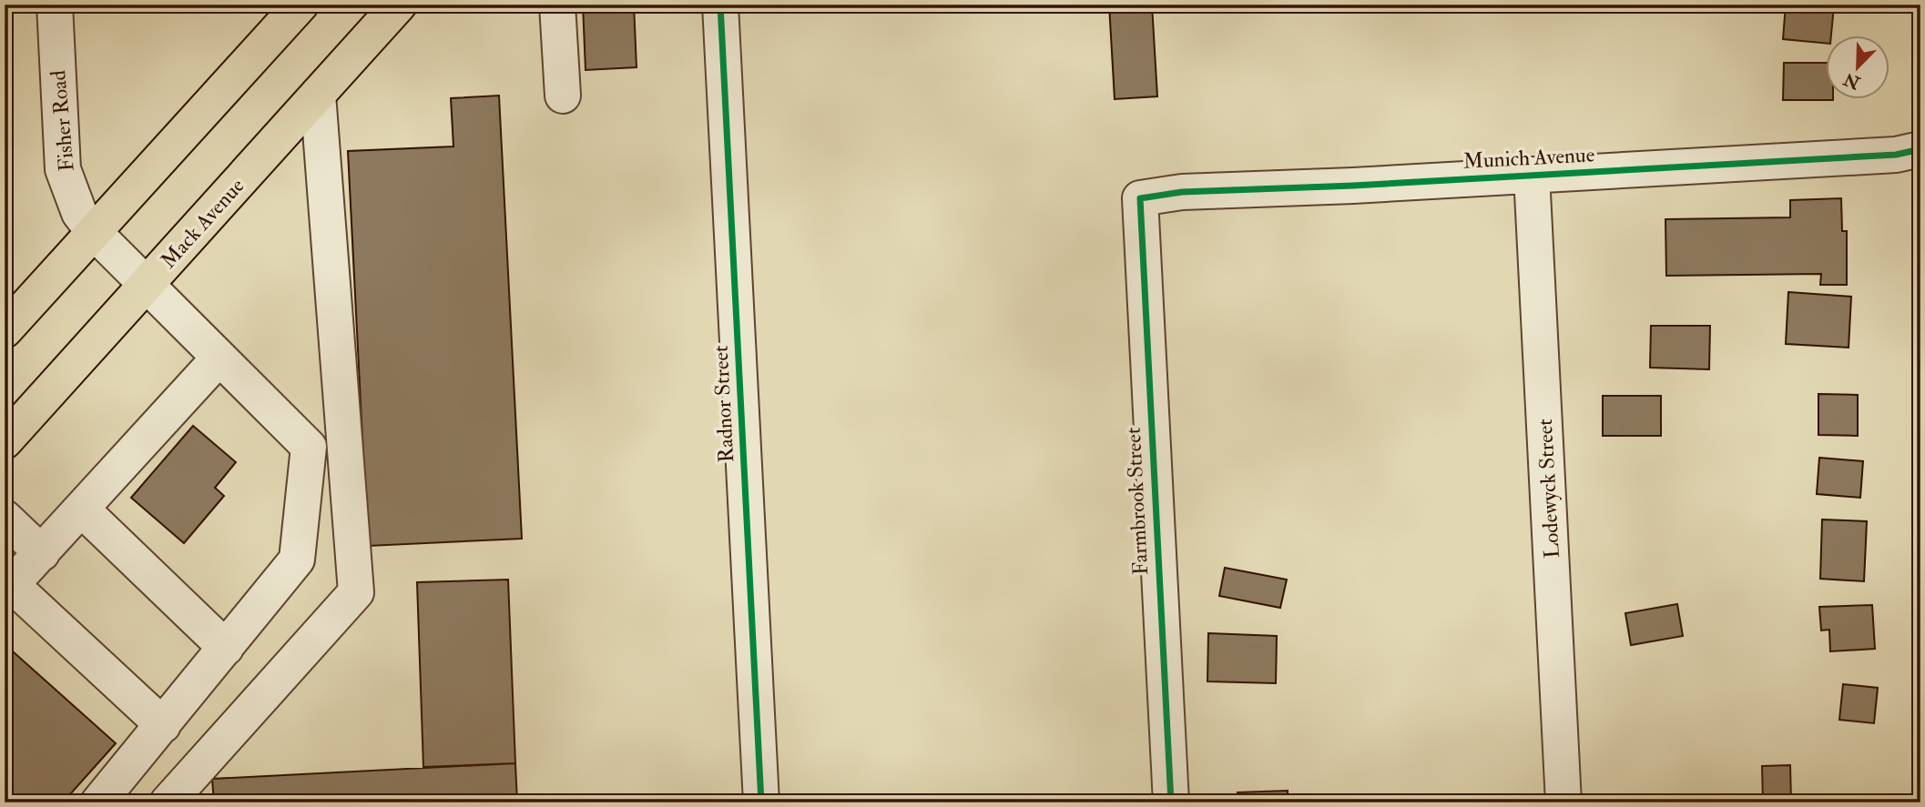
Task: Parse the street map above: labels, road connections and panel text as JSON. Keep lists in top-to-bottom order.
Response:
{
  "streets": {
    "main road": ["Mack Avenue"],
    "street": [
      "Fisher Road",
      "Munich Avenue",
      "Radnor Street",
      "Lodewyck Street",
      "Farmbrook Street"
    ]
  },
  "crossings": [
    ["Fisher Road", "Mack Avenue"],
    ["Munich Avenue", "Lodewyck Street"],
    ["Munich Avenue", "Farmbrook Street"]
  ],
  "north": "bottom left"
}
